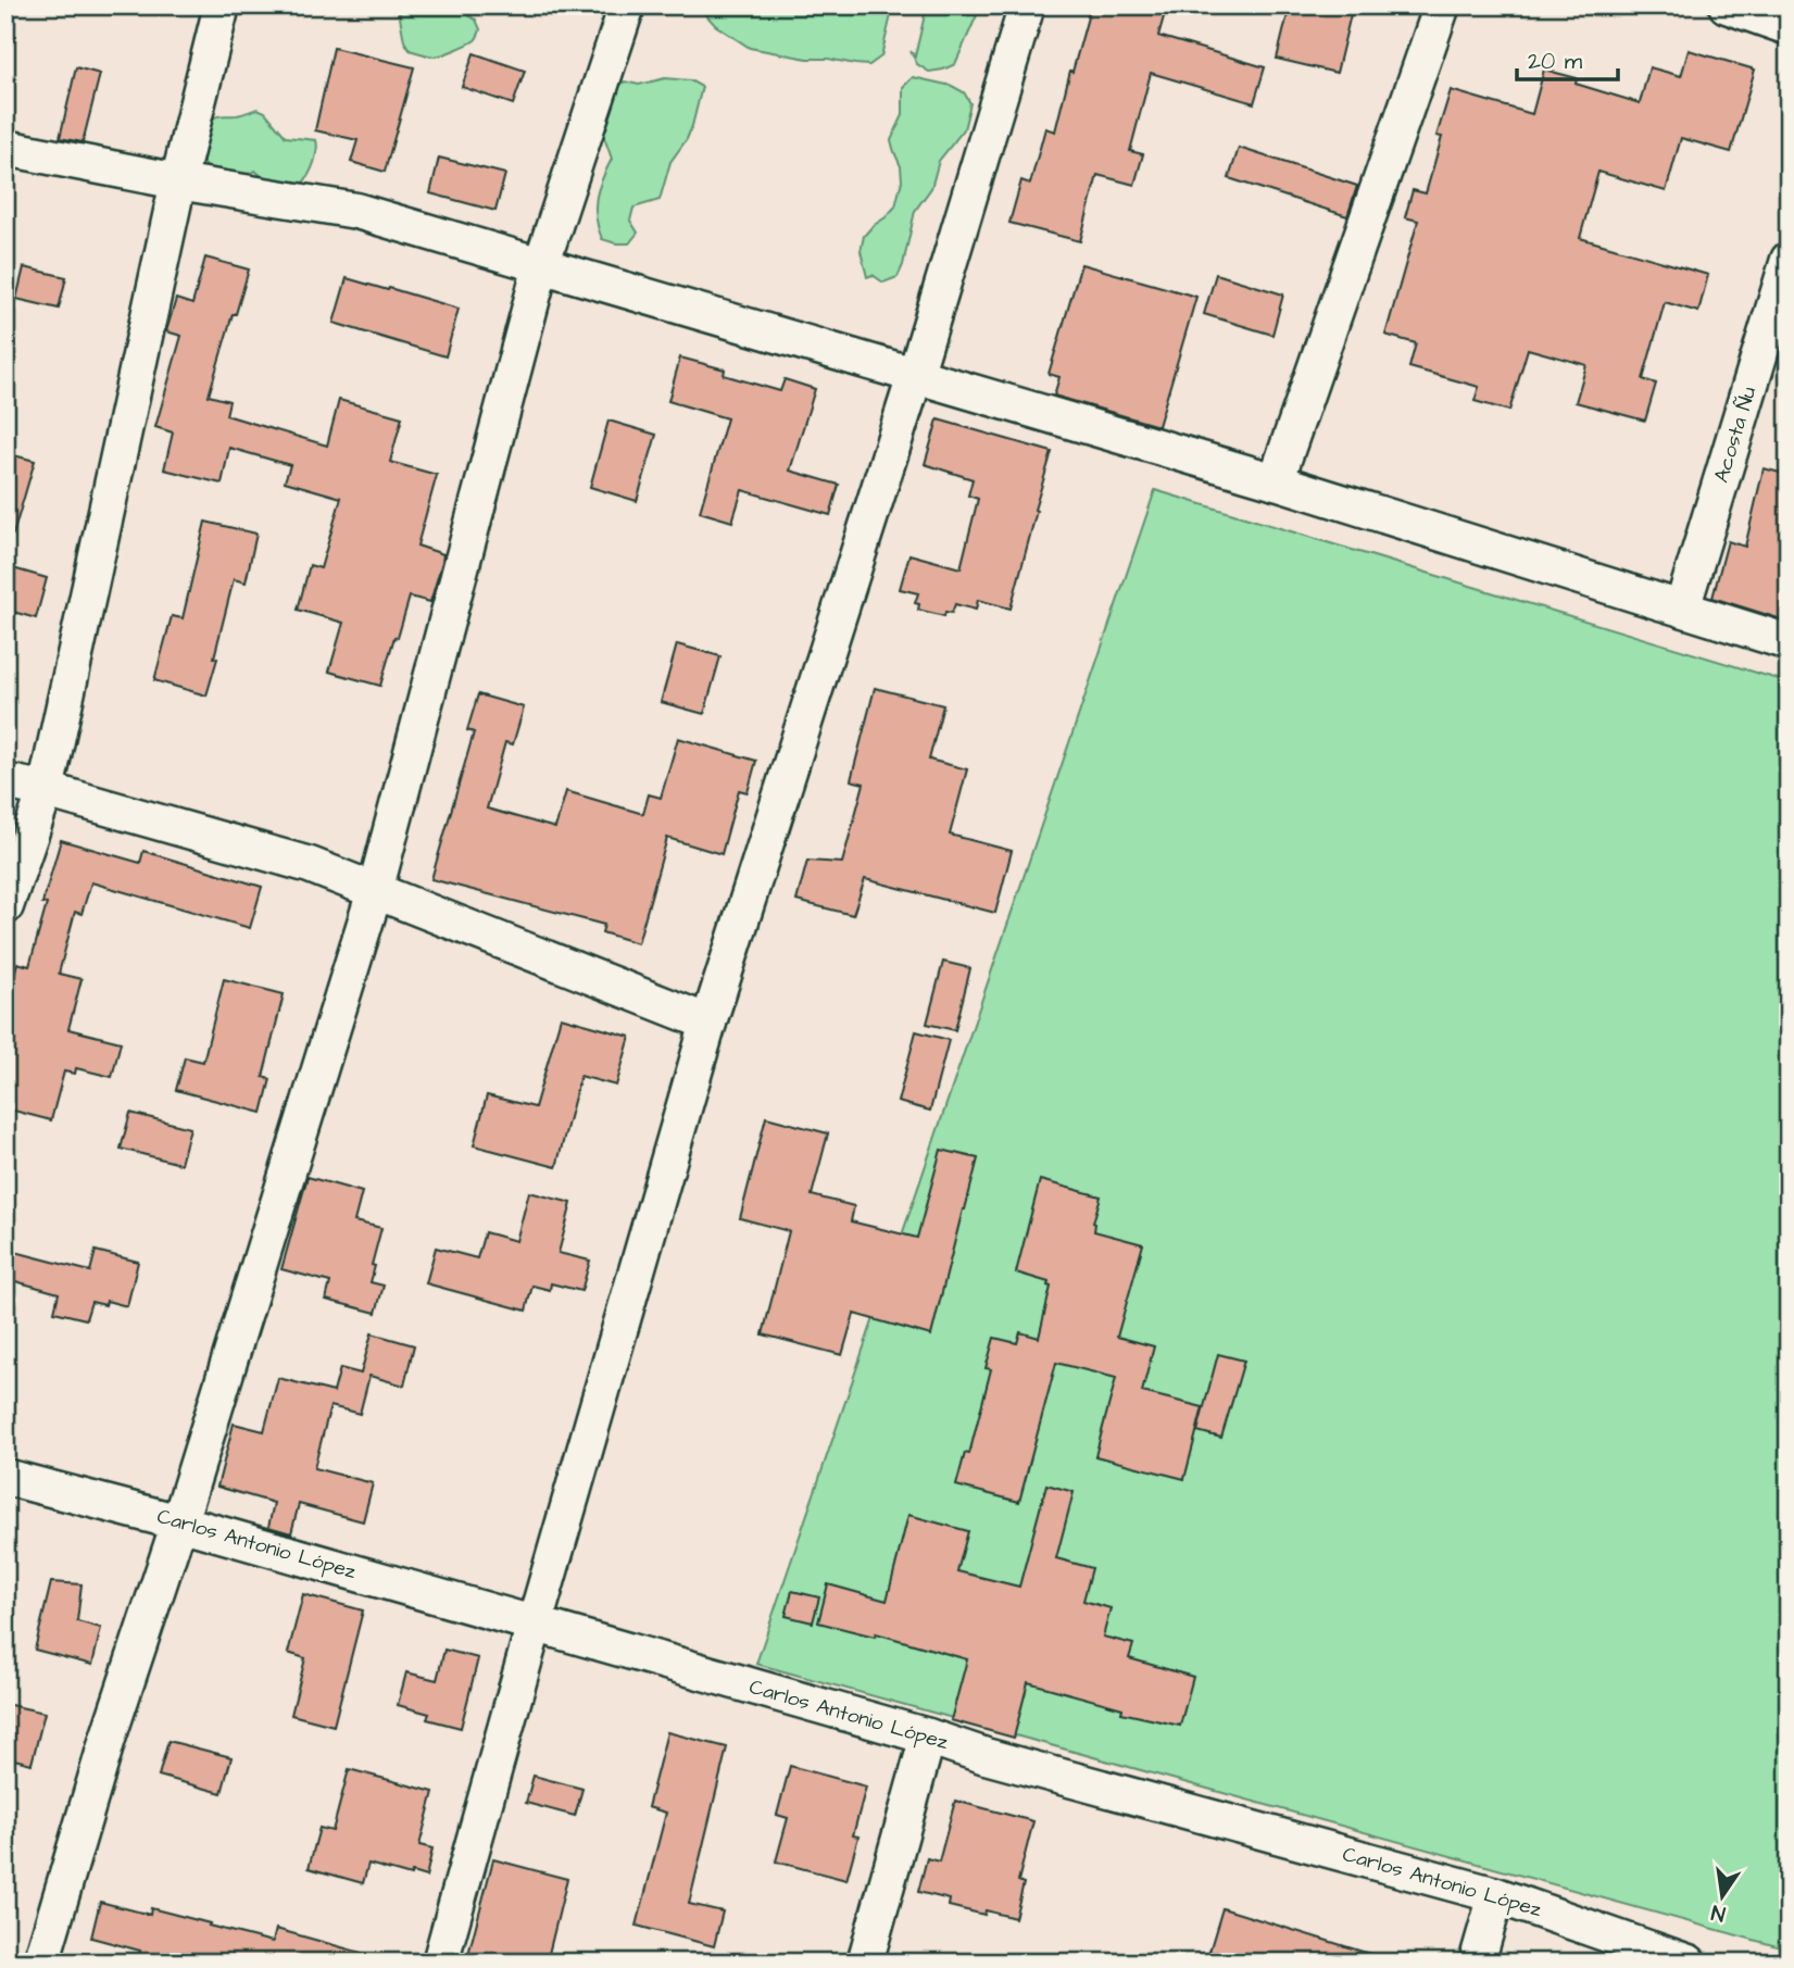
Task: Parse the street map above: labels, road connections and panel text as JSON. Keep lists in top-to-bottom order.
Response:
{
  "streets": {
    "street": ["Acosta Ñu", "Carlos Antonio López"]
  },
  "scale_bar": "20 m",
  "north": "bottom"
}
